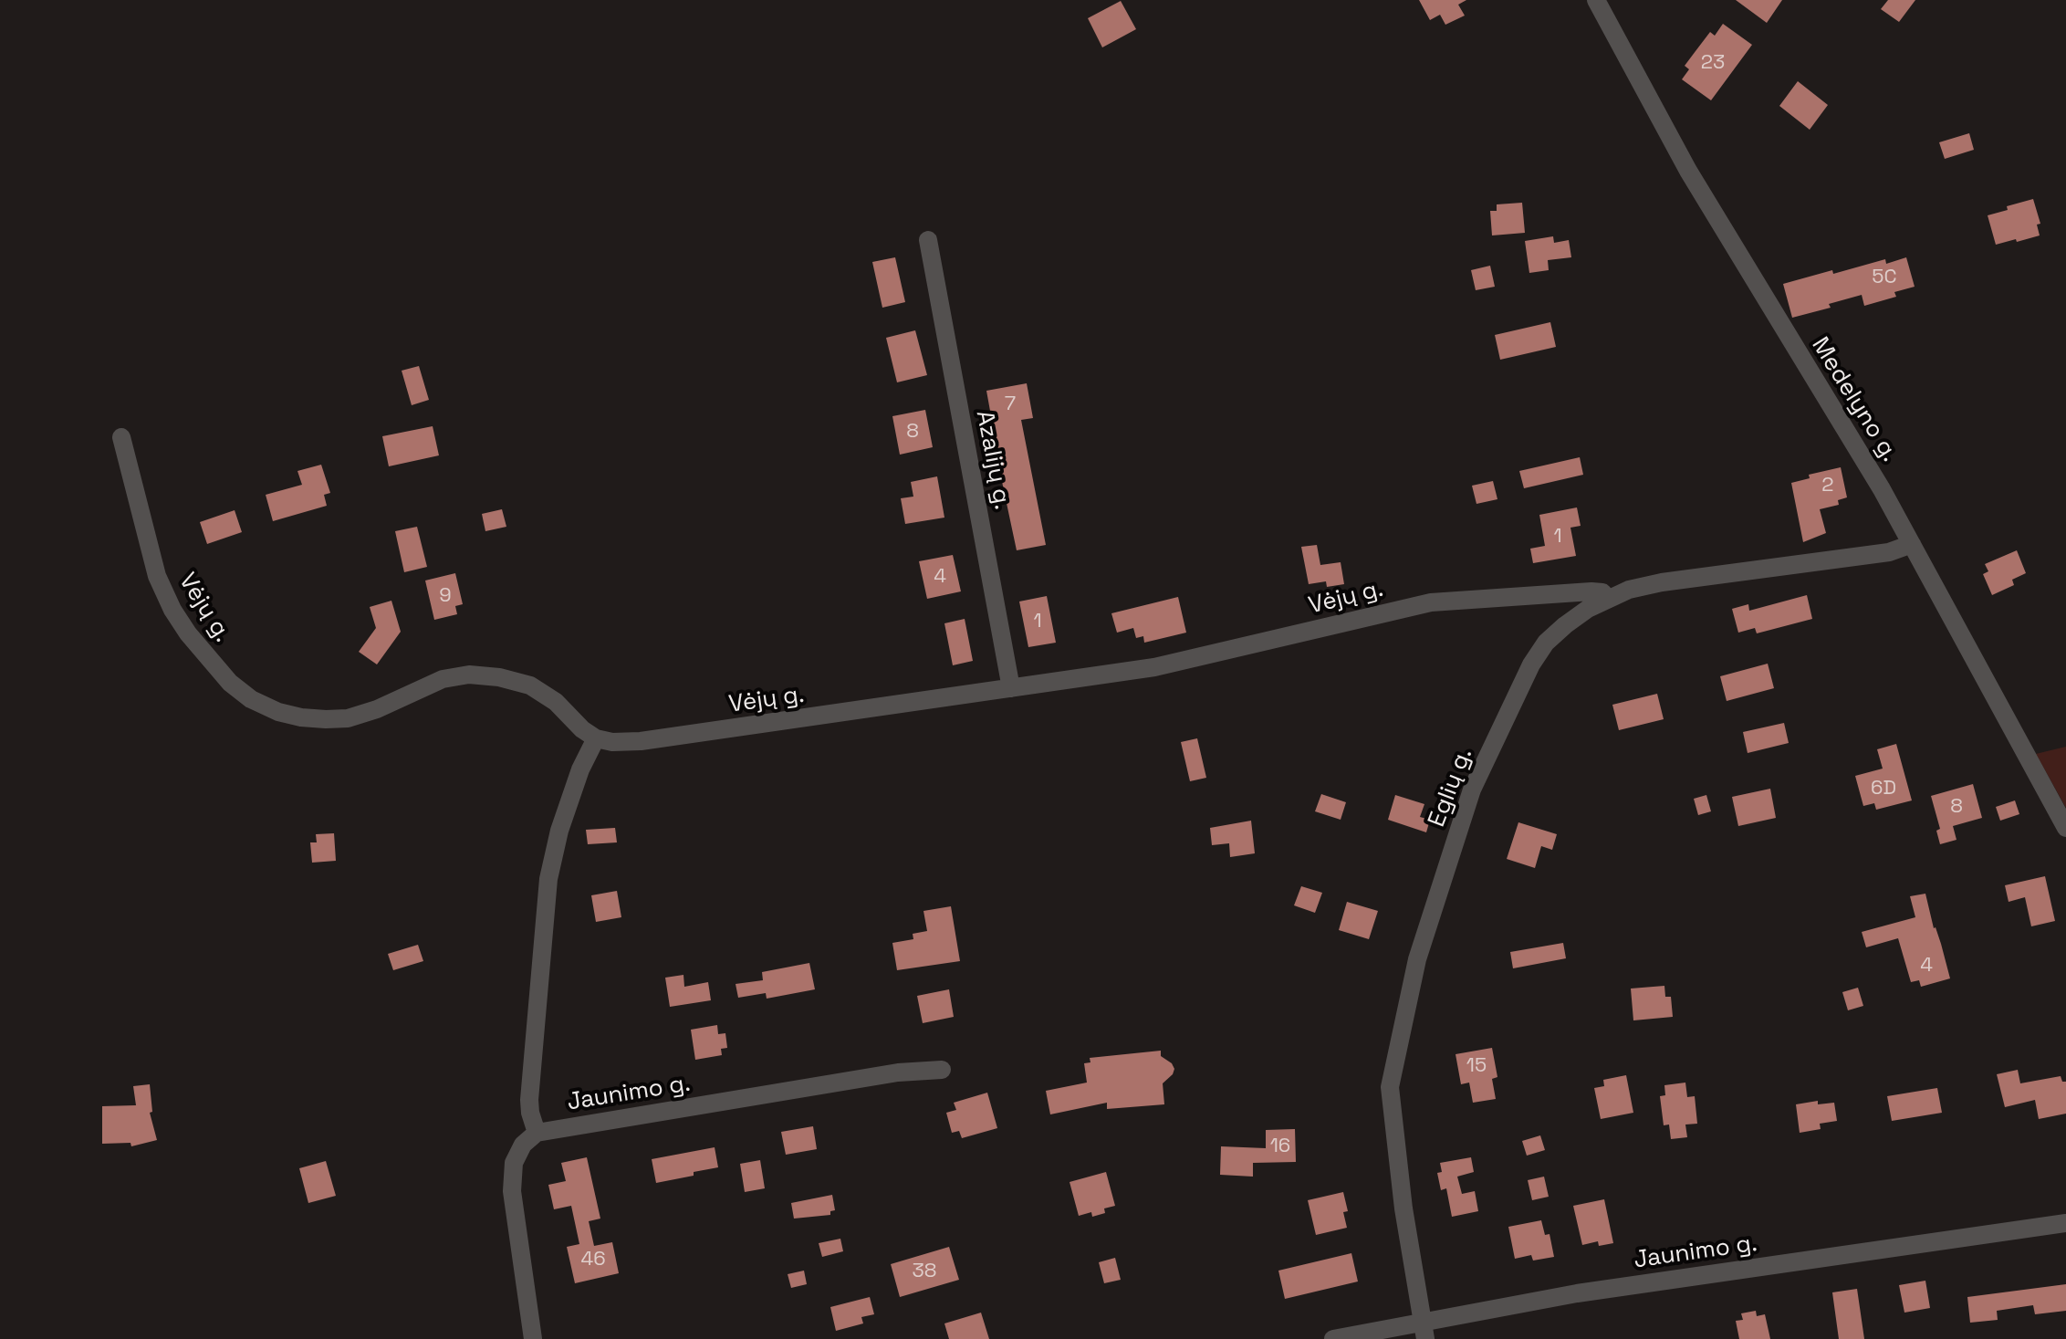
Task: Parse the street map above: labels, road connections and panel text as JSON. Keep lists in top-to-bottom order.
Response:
{
  "streets": {
    "street": [
      "Medelyno g.",
      "Azalijų g.",
      "Vėjų g.",
      "Eglių g.",
      "Jaunimo g."
    ]
  },
  "crossings": [
    ["Medelyno g.", "Eglių g."],
    ["Azalijų g.", "Vėjų g."],
    ["Vėjų g.", "Eglių g."],
    ["Eglių g.", "Jaunimo g."]
  ],
  "house_numbers": [
    "23",
    "5C",
    "7",
    "8",
    "2",
    "1",
    "4",
    "9",
    "1",
    "6D",
    "8",
    "4",
    "15",
    "16",
    "46",
    "38"
  ]
}
